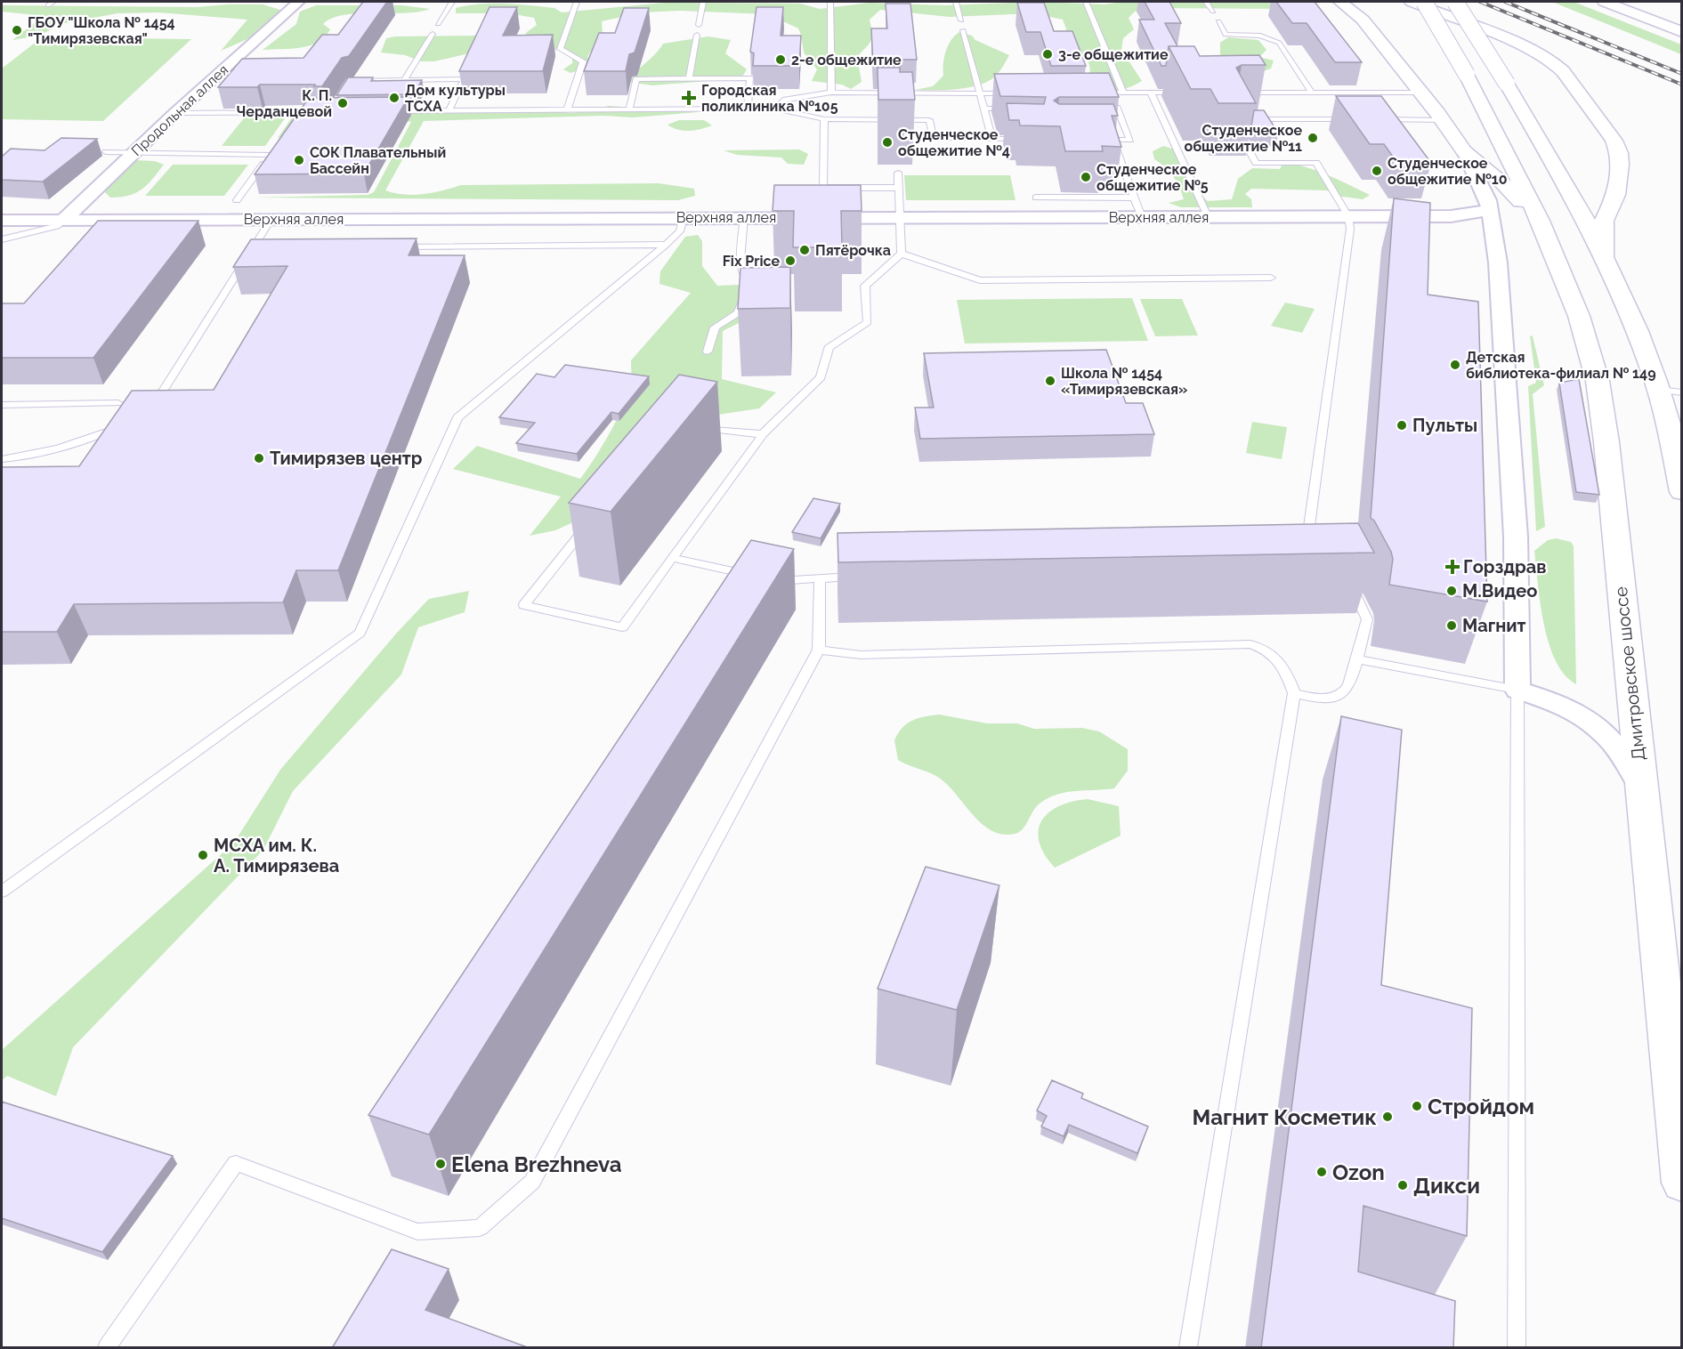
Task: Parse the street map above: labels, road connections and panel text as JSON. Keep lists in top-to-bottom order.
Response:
{
  "streets": {
    "main road": ["Дмитровское шоссе"],
    "street": ["Продольная аллея", "Верхняя аллея"]
  },
  "crossings": [
    ["Продольная аллея", "Верхняя аллея"]
  ],
  "places": {
    "other": [
      "ГБОУ \"Школа № 1454 \"Тимирязевская\"",
      "3-е общежитие",
      "2-е общежитие",
      "Дом культуры ТСХА",
      "К. П. Черданцевой",
      "Студенческое общежитие №11",
      "Студенческое общежитие №4",
      "СОК Плавательный Бассейн",
      "Студенческое общежитие №10",
      "Студенческое общежитие №5",
      "Пятёрочка",
      "Fix Price",
      "Детская библиотека-филиал № 149",
      "Школа № 1454 «Тимирязевская»",
      "Пульты",
      "Тимирязев центр",
      "М.Видео",
      "Магнит",
      "МСХА им. К. А. Тимирязева",
      "Стройдом",
      "Магнит Косметик",
      "Elena Brezhneva",
      "Ozon",
      "Дикси"
    ],
    "health": ["Городская поликлиника №105", "Горздрав"]
  }
}
